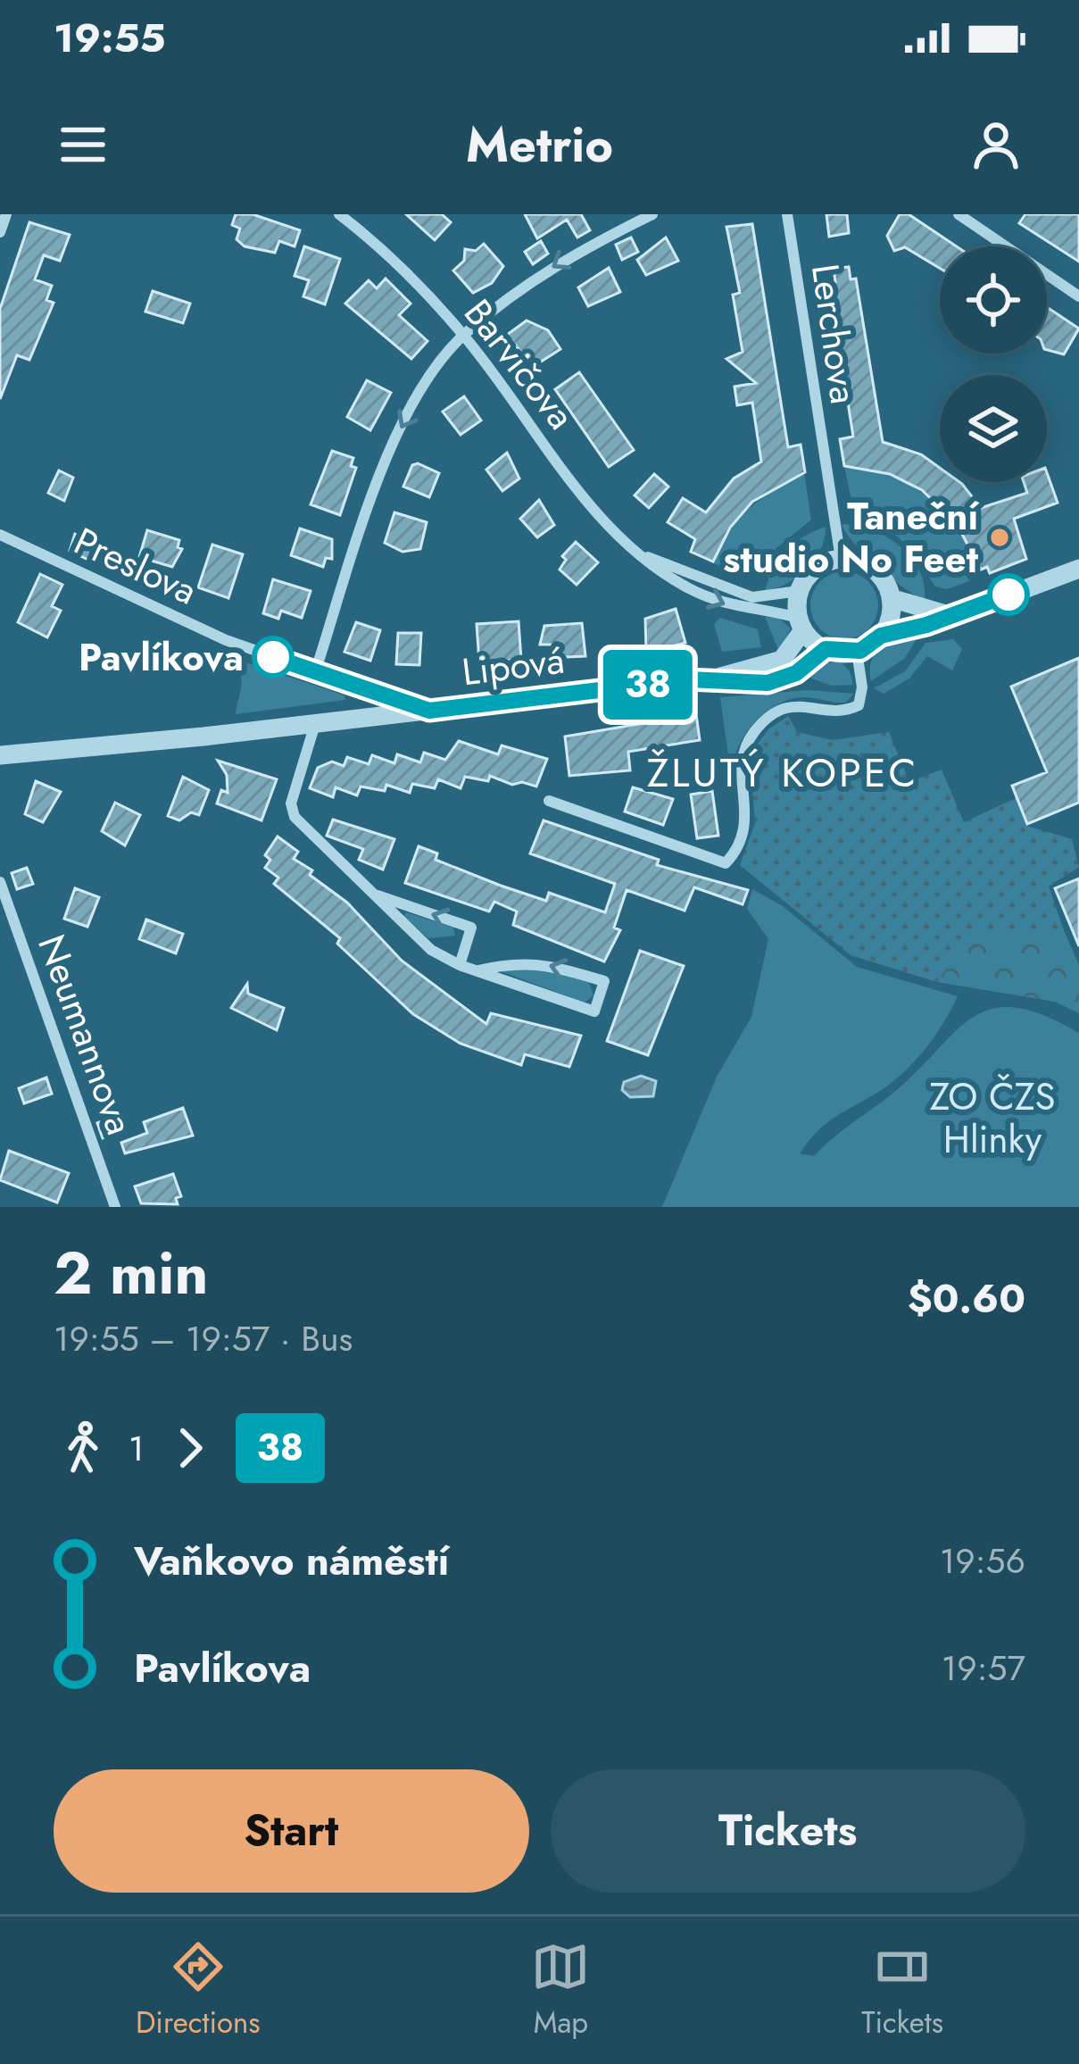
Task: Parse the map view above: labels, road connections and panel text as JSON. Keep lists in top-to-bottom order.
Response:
{
  "streets": {
    "street": [
      "Lerchova",
      "Barvičova",
      "Preslova",
      "Lipová",
      "Neumannova"
    ]
  },
  "crossings": [
    ["Lerchova", "Barvičova"],
    ["Lerchova", "Lipová"],
    ["Barvičova", "Lipová"],
    ["Preslova", "Lipová"]
  ],
  "districts": ["ŽLUTÝ KOPEC"],
  "parks": ["ZO ČZS Hlinky"],
  "places": ["Taneční studio No Feet", "Pavlíkova"],
  "lines": ["bus line 38"],
  "page": {
    "status": "19:55",
    "header": "Metrio",
    "on_map": "38",
    "heading": ["2 min", "19:55 – 19:57 · Bus", "$0.60"],
    "legs": ["1", "38"],
    "list": [
      {
        "name": "Vaňkovo náměstí",
        "value": "19:56"
      },
      {
        "name": "Pavlíkova",
        "value": "19:57"
      }
    ],
    "buttons": ["Start", "Tickets"],
    "tabs": ["Directions", "Map", "Tickets"]
  }
}
